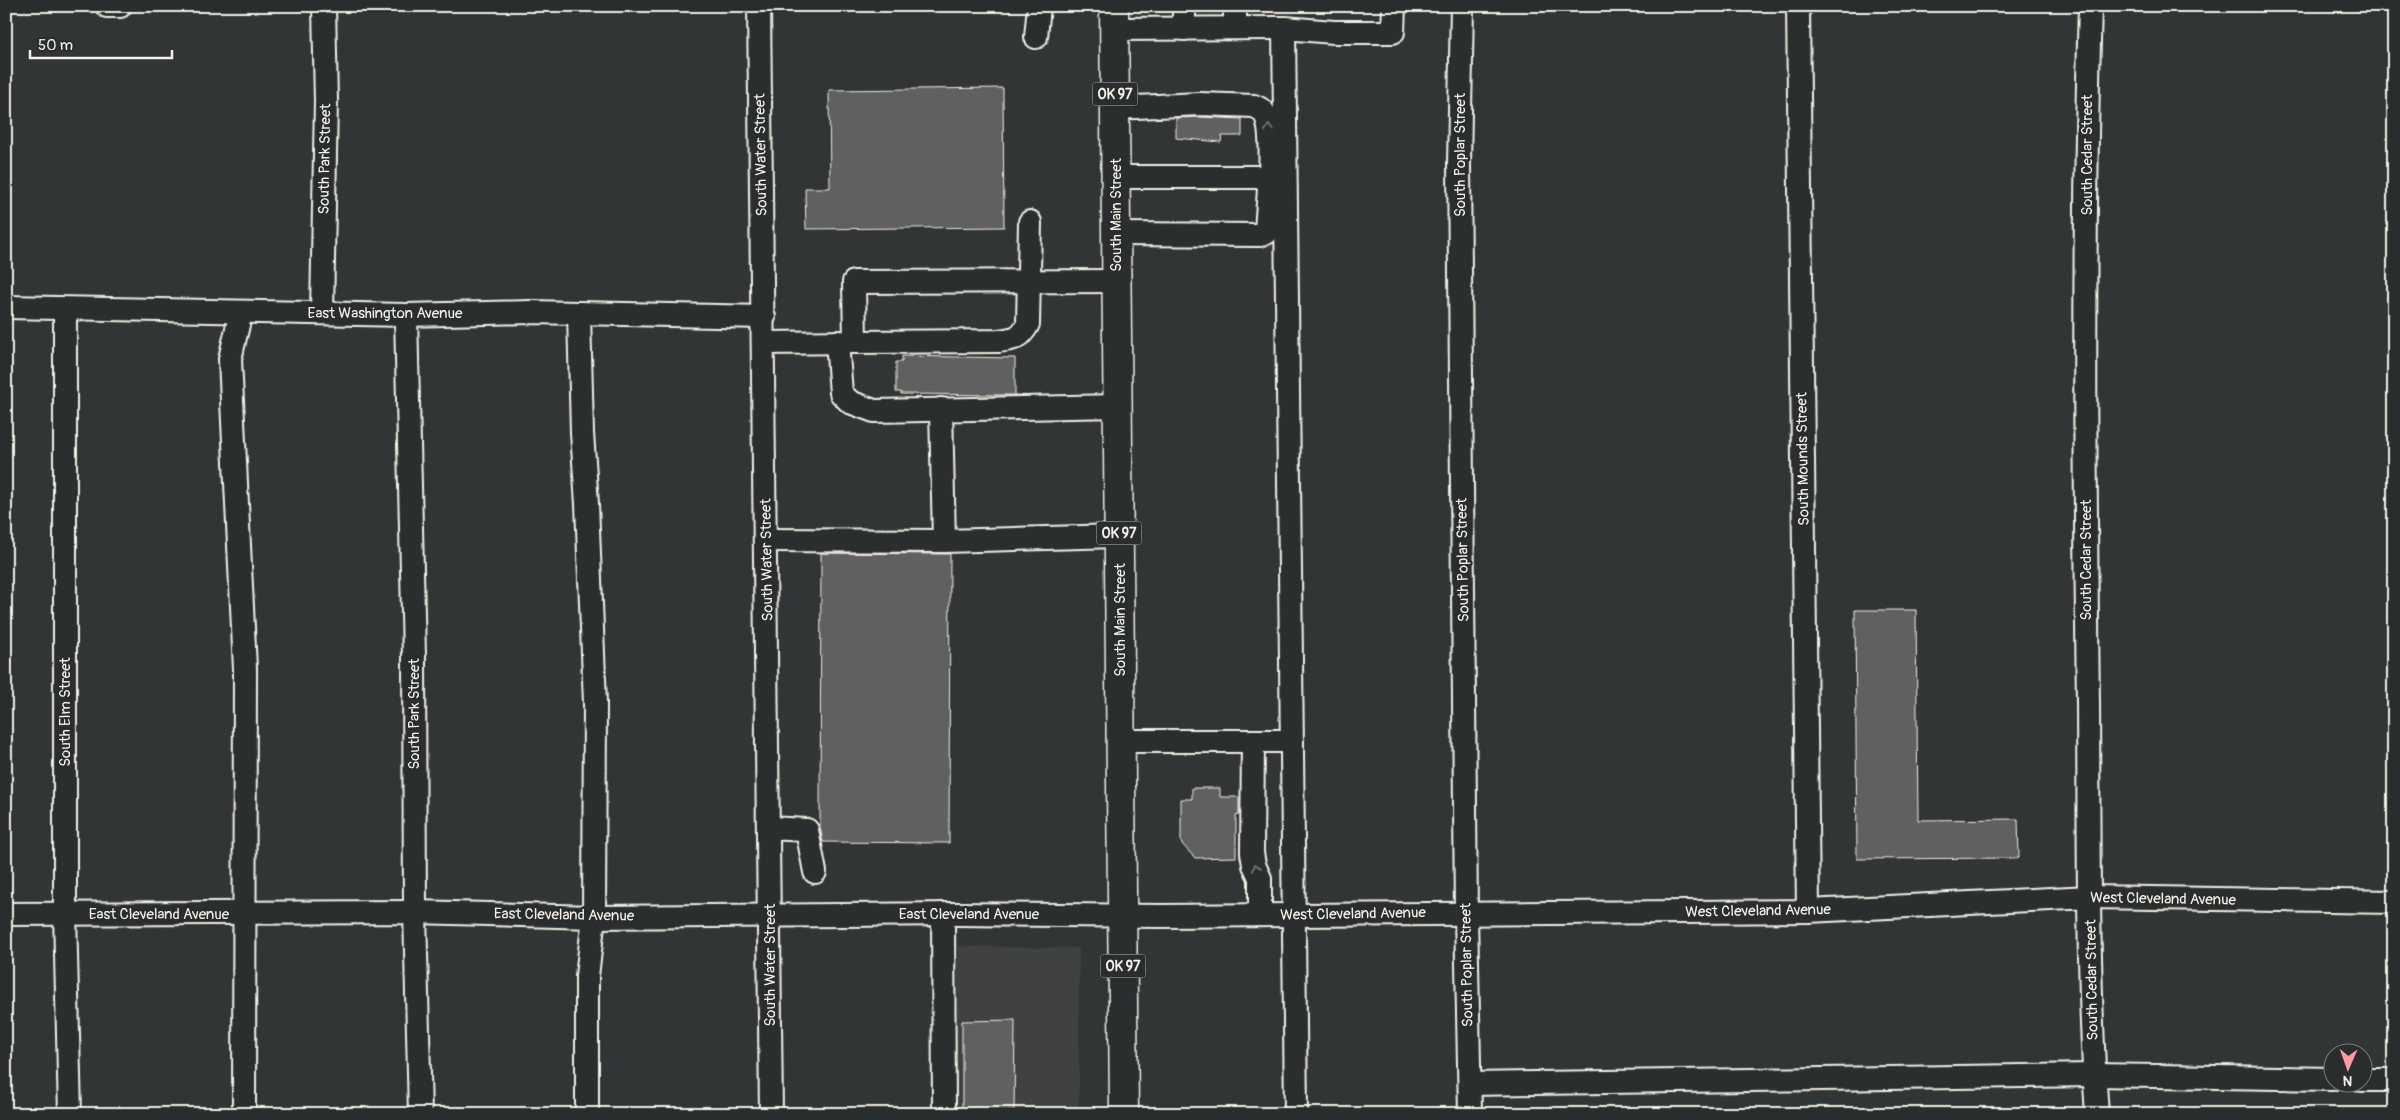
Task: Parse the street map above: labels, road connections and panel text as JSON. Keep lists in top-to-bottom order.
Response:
{
  "streets": {
    "main road": ["OK 97", "South Main Street"],
    "street": [
      "South Water Street",
      "South Poplar Street",
      "South Cedar Street",
      "South Park Street",
      "East Washington Avenue",
      "South Mounds Street",
      "South Elm Street",
      "West Cleveland Avenue",
      "East Cleveland Avenue"
    ]
  },
  "crossings": [
    ["South Water Street", "East Washington Avenue"],
    ["South Water Street", "East Cleveland Avenue"],
    ["South Poplar Street", "West Cleveland Avenue"],
    ["South Cedar Street", "West Cleveland Avenue"],
    ["South Park Street", "East Washington Avenue"],
    ["South Park Street", "East Cleveland Avenue"],
    ["South Main Street", "West Cleveland Avenue"],
    ["South Main Street", "East Cleveland Avenue"],
    ["East Washington Avenue", "South Elm Street"],
    ["South Mounds Street", "West Cleveland Avenue"],
    ["South Elm Street", "East Cleveland Avenue"],
    ["West Cleveland Avenue", "East Cleveland Avenue"]
  ],
  "scale_bar": "50 m",
  "north": "bottom"
}
